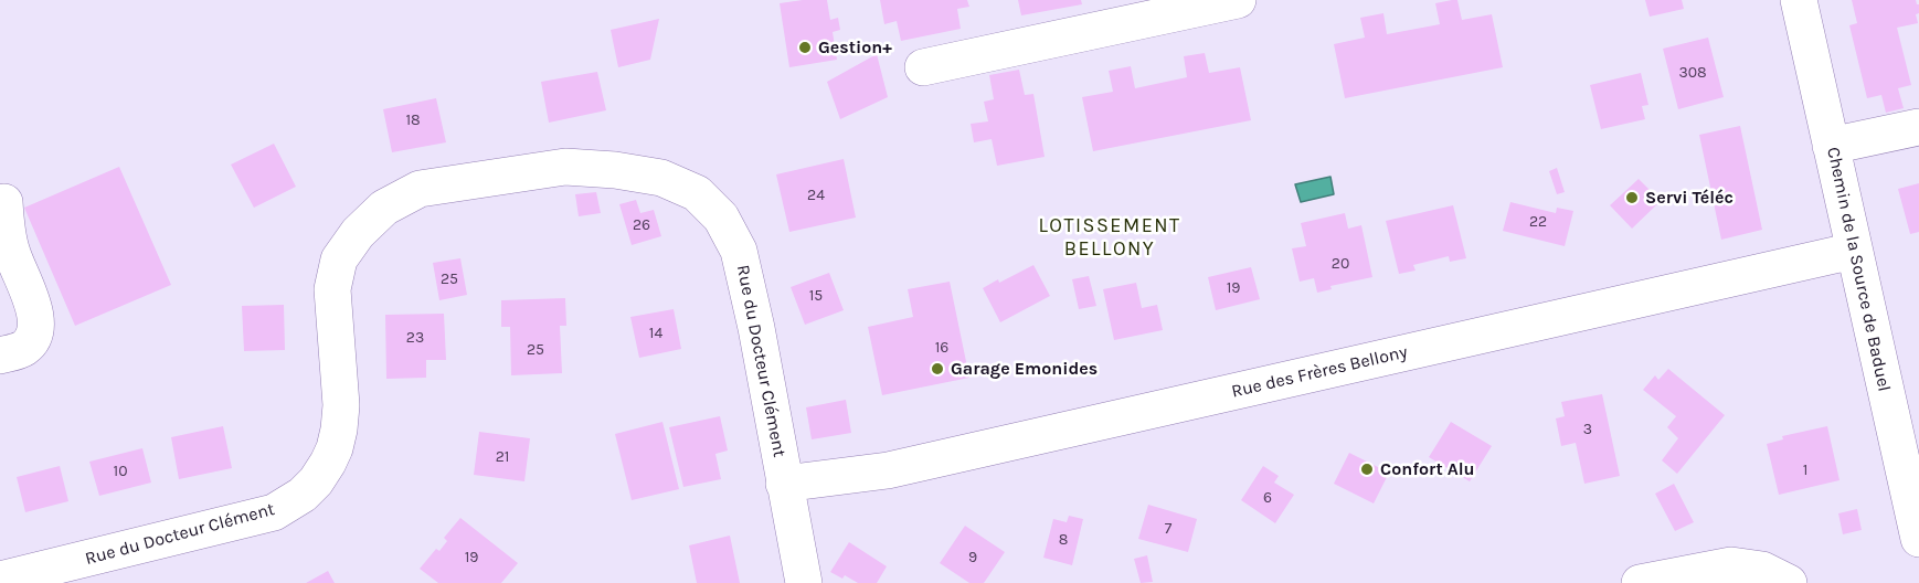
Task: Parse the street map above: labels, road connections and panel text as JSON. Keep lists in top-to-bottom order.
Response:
{
  "streets": {
    "street": ["Chemin de la Source de Baduel", "Rue du Docteur Clément", "Rue des Frères Bellony"]
  },
  "crossings": [
    ["Chemin de la Source de Baduel", "Rue des Frères Bellony"],
    ["Rue du Docteur Clément", "Rue des Frères Bellony"]
  ],
  "districts": ["LOTISSEMENT BELLONY"],
  "places": [
    "Gestion+",
    "Servi Téléc",
    "Garage Emonides",
    "Confort Alu"
  ],
  "house_numbers": [
    "308",
    "18",
    "24",
    "22",
    "26",
    "20",
    "25",
    "19",
    "15",
    "14",
    "23",
    "16",
    "25",
    "3",
    "21",
    "1",
    "10",
    "6",
    "7",
    "8",
    "19",
    "9"
  ]
}
